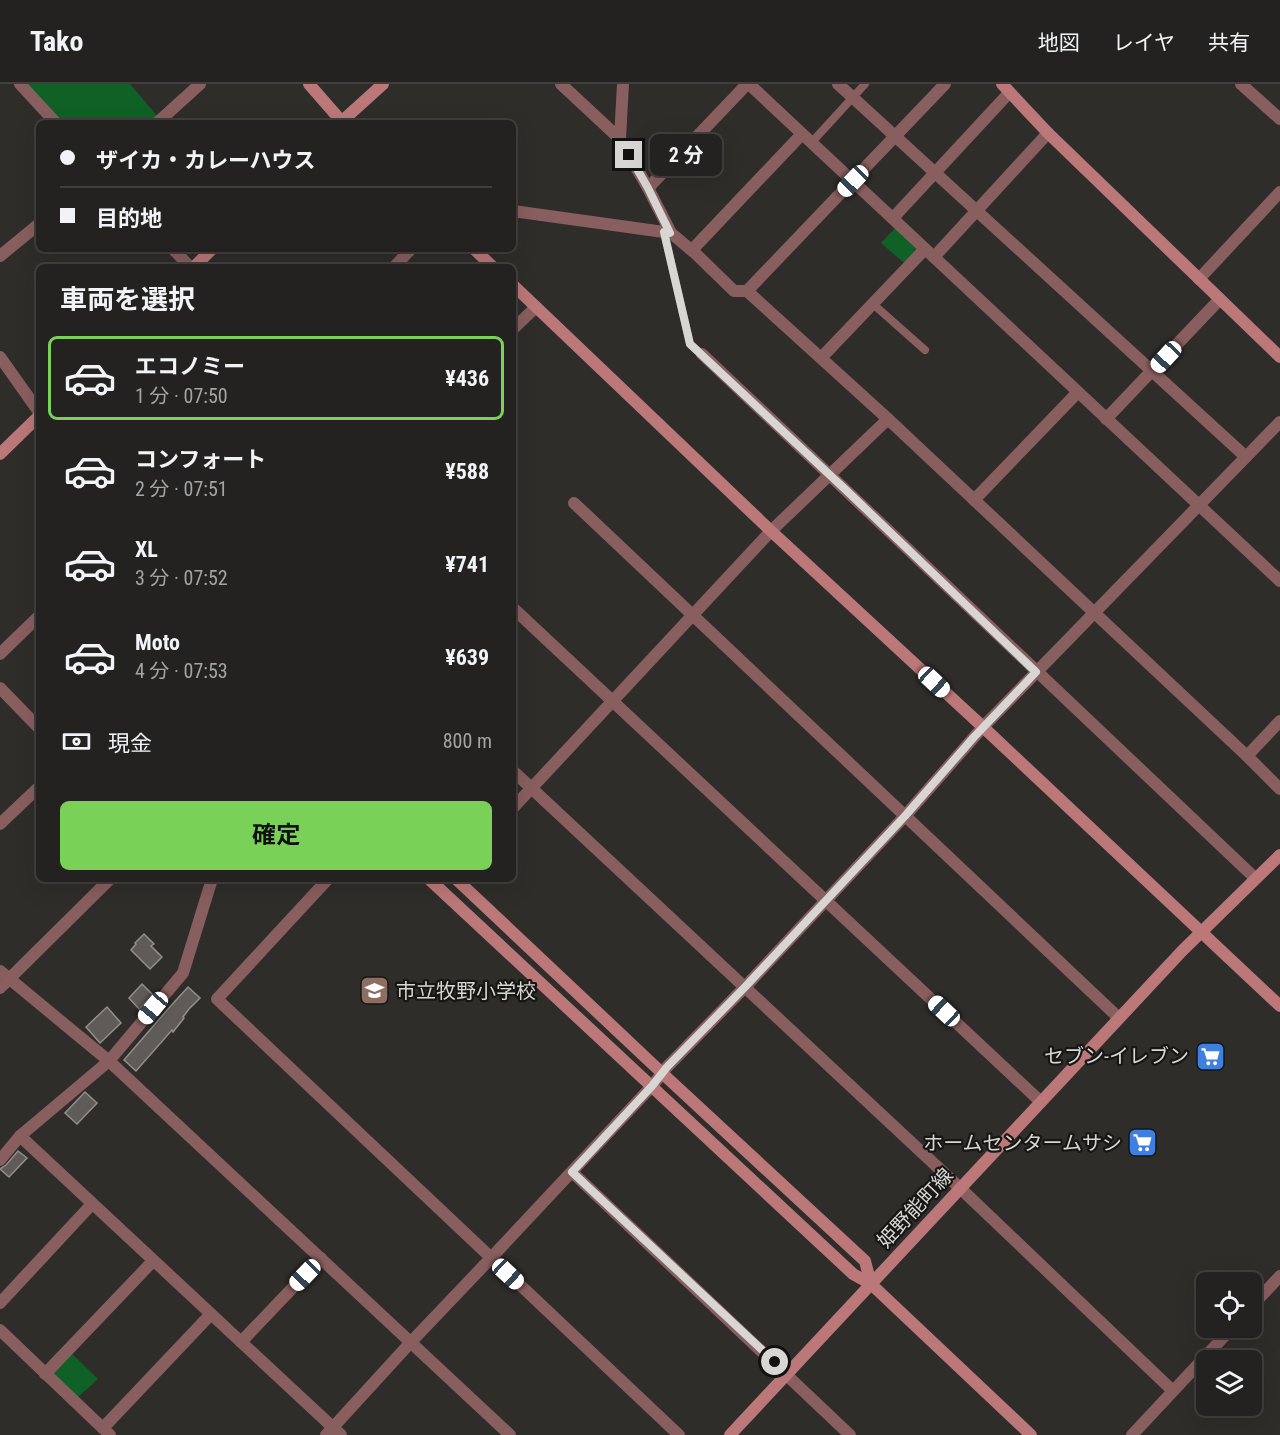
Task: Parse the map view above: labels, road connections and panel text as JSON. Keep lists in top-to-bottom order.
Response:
{
  "streets": {
    "street": ["姫野能町線"]
  },
  "places": {
    "school or university": ["市立牧野小学校"],
    "supermarket": ["セブン-イレブン", "ホームセンタームサシ"]
  },
  "page": {
    "header": "Tako",
    "nav": ["地図", "レイヤ", "共有"],
    "banner": ["ザイカ・カレーハウス", "目的地"],
    "bubble": "2 分",
    "heading": "車両を選択",
    "list": [
      {
        "name": "エコノミー",
        "note": "1 分 · 07:50",
        "value": "¥436"
      },
      {
        "name": "コンフォート",
        "note": "2 分 · 07:51",
        "value": "¥588"
      },
      {
        "name": "XL",
        "note": "3 分 · 07:52",
        "value": "¥741"
      },
      {
        "name": "Moto",
        "note": "4 分 · 07:53",
        "value": "¥639"
      }
    ],
    "pay": ["現金", "800 m"],
    "buttons": "確定"
  }
}
